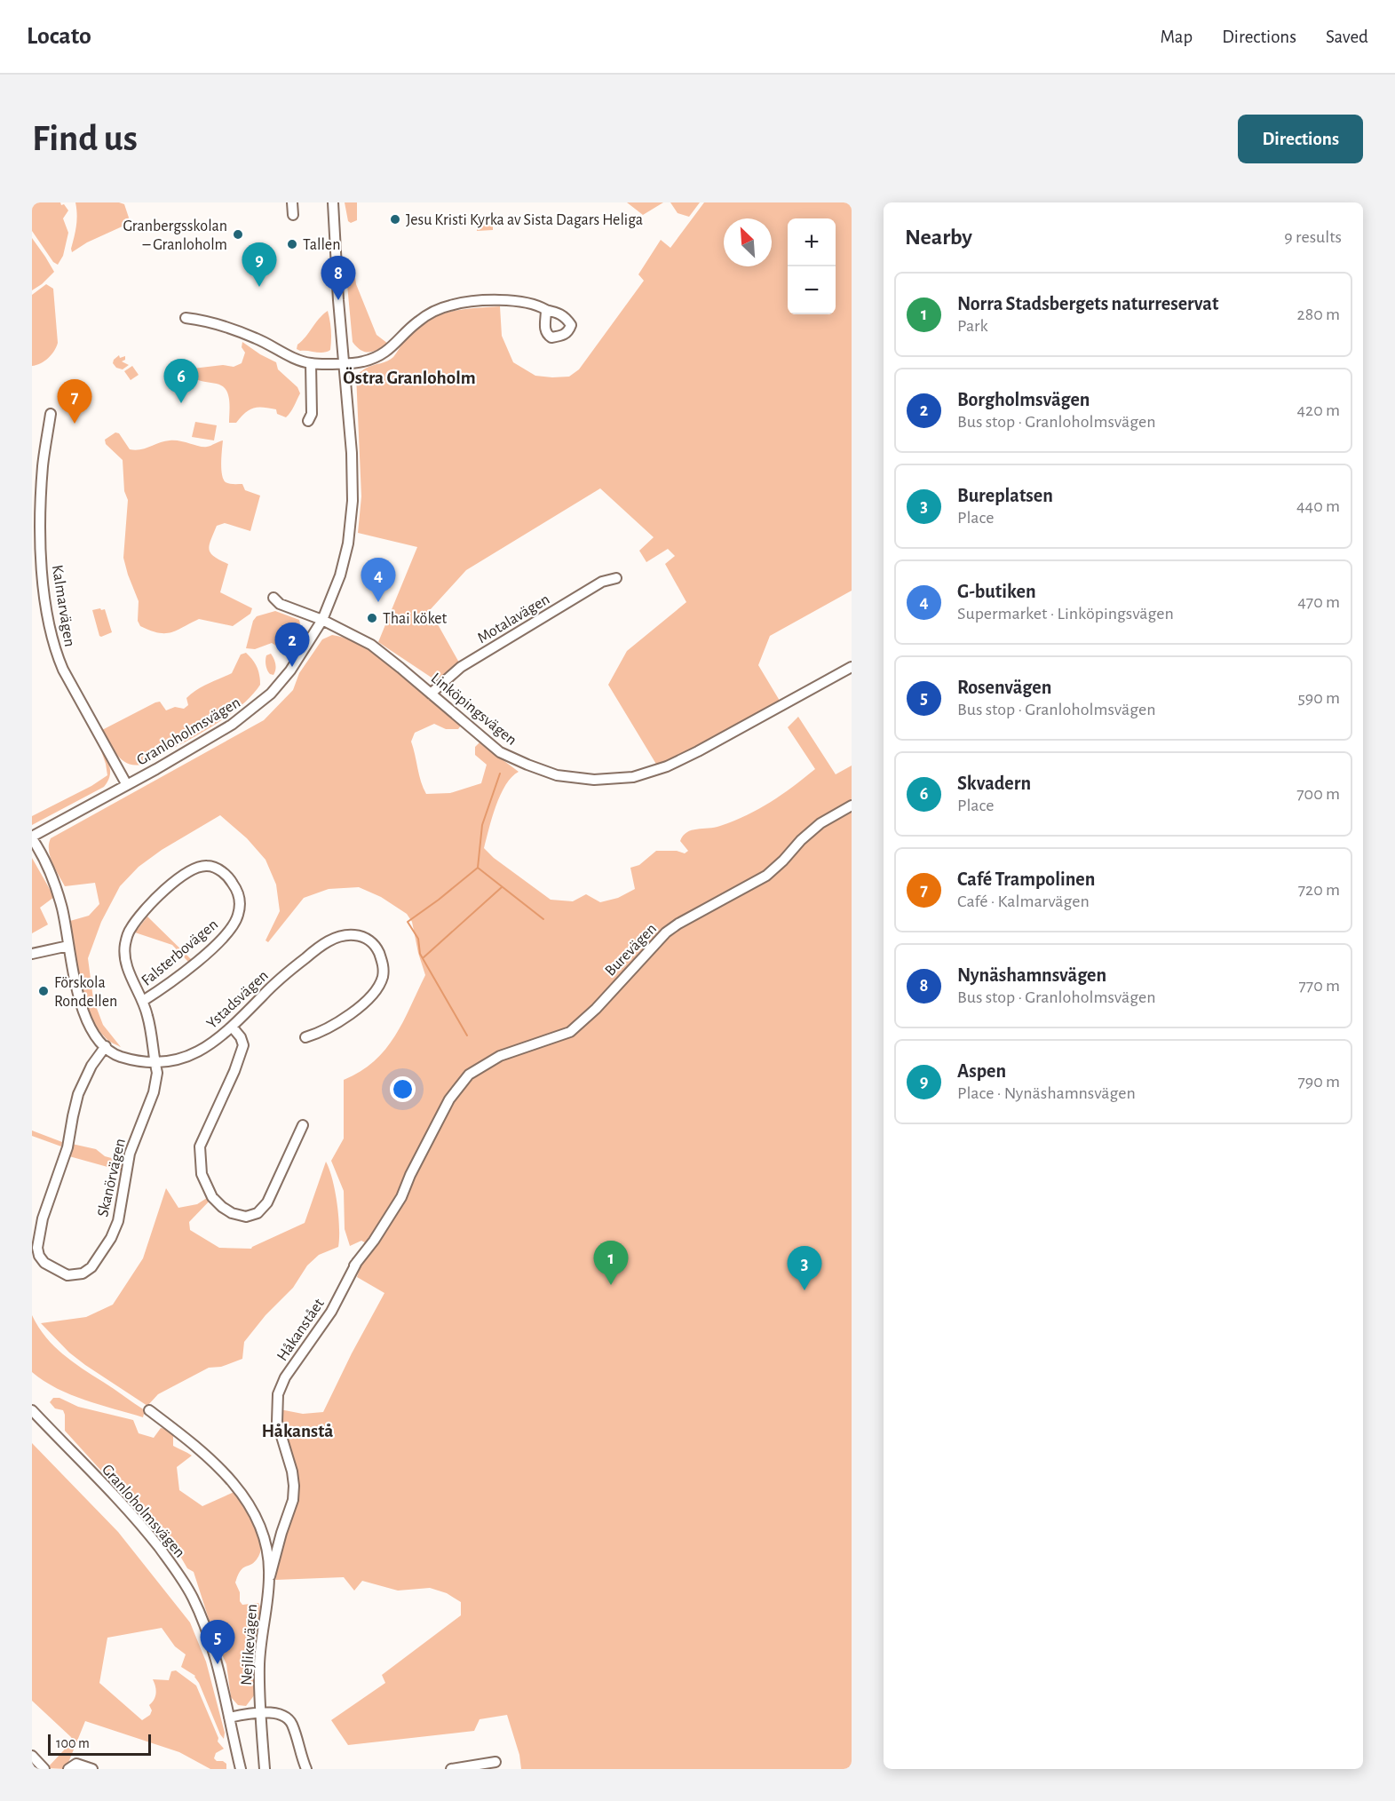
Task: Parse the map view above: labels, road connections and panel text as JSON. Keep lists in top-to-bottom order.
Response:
{
  "streets": {
    "street": [
      "Kalmarvägen",
      "Motalavägen",
      "Linköpingsvägen",
      "Granloholmsvägen",
      "Burevägen",
      "Falsterbovägen",
      "Ystadsvägen",
      "Skanörvägen",
      "Håkanstået",
      "Nejlikevägen"
    ]
  },
  "crossings": [
    ["Kalmarvägen", "Granloholmsvägen"],
    ["Motalavägen", "Linköpingsvägen"],
    ["Linköpingsvägen", "Granloholmsvägen"],
    ["Granloholmsvägen", "Ystadsvägen"],
    ["Burevägen", "Håkanstået"],
    ["Falsterbovägen", "Ystadsvägen"],
    ["Falsterbovägen", "Skanörvägen"],
    ["Ystadsvägen", "Skanörvägen"],
    ["Håkanstået", "Nejlikevägen"]
  ],
  "districts": ["Östra Granloholm", "Håkanstå"],
  "places": [
    "Jesu Kristi Kyrka av Sista Dagars Heliga",
    "Granbergsskolan – Granloholm",
    "Tallen",
    "Thai köket",
    "Förskola Rondellen"
  ],
  "scale_bar": "100 m",
  "north": "top left",
  "page": {
    "header": "Locato",
    "nav": ["Map", "Directions", "Saved"],
    "buttons": "Directions",
    "title": "Find us",
    "heading": ["Nearby", "9 results"],
    "map_buttons": ["+", "−"],
    "pins": [
      "9",
      "8",
      "6",
      "7",
      "4",
      "2",
      "1",
      "3",
      "5"
    ],
    "list": [
      {
        "mark": "1",
        "name": "Norra Stadsbergets naturreservat",
        "note": "Park",
        "value": "280 m"
      },
      {
        "mark": "2",
        "name": "Borgholmsvägen",
        "note": "Bus stop · Granloholmsvägen",
        "value": "420 m"
      },
      {
        "mark": "3",
        "name": "Bureplatsen",
        "note": "Place",
        "value": "440 m"
      },
      {
        "mark": "4",
        "name": "G-butiken",
        "note": "Supermarket · Linköpingsvägen",
        "value": "470 m"
      },
      {
        "mark": "5",
        "name": "Rosenvägen",
        "note": "Bus stop · Granloholmsvägen",
        "value": "590 m"
      },
      {
        "mark": "6",
        "name": "Skvadern",
        "note": "Place",
        "value": "700 m"
      },
      {
        "mark": "7",
        "name": "Café Trampolinen",
        "note": "Café · Kalmarvägen",
        "value": "720 m"
      },
      {
        "mark": "8",
        "name": "Nynäshamnsvägen",
        "note": "Bus stop · Granloholmsvägen",
        "value": "770 m"
      },
      {
        "mark": "9",
        "name": "Aspen",
        "note": "Place · Nynäshamnsvägen",
        "value": "790 m"
      }
    ],
    "scale": "100 m"
  }
}
